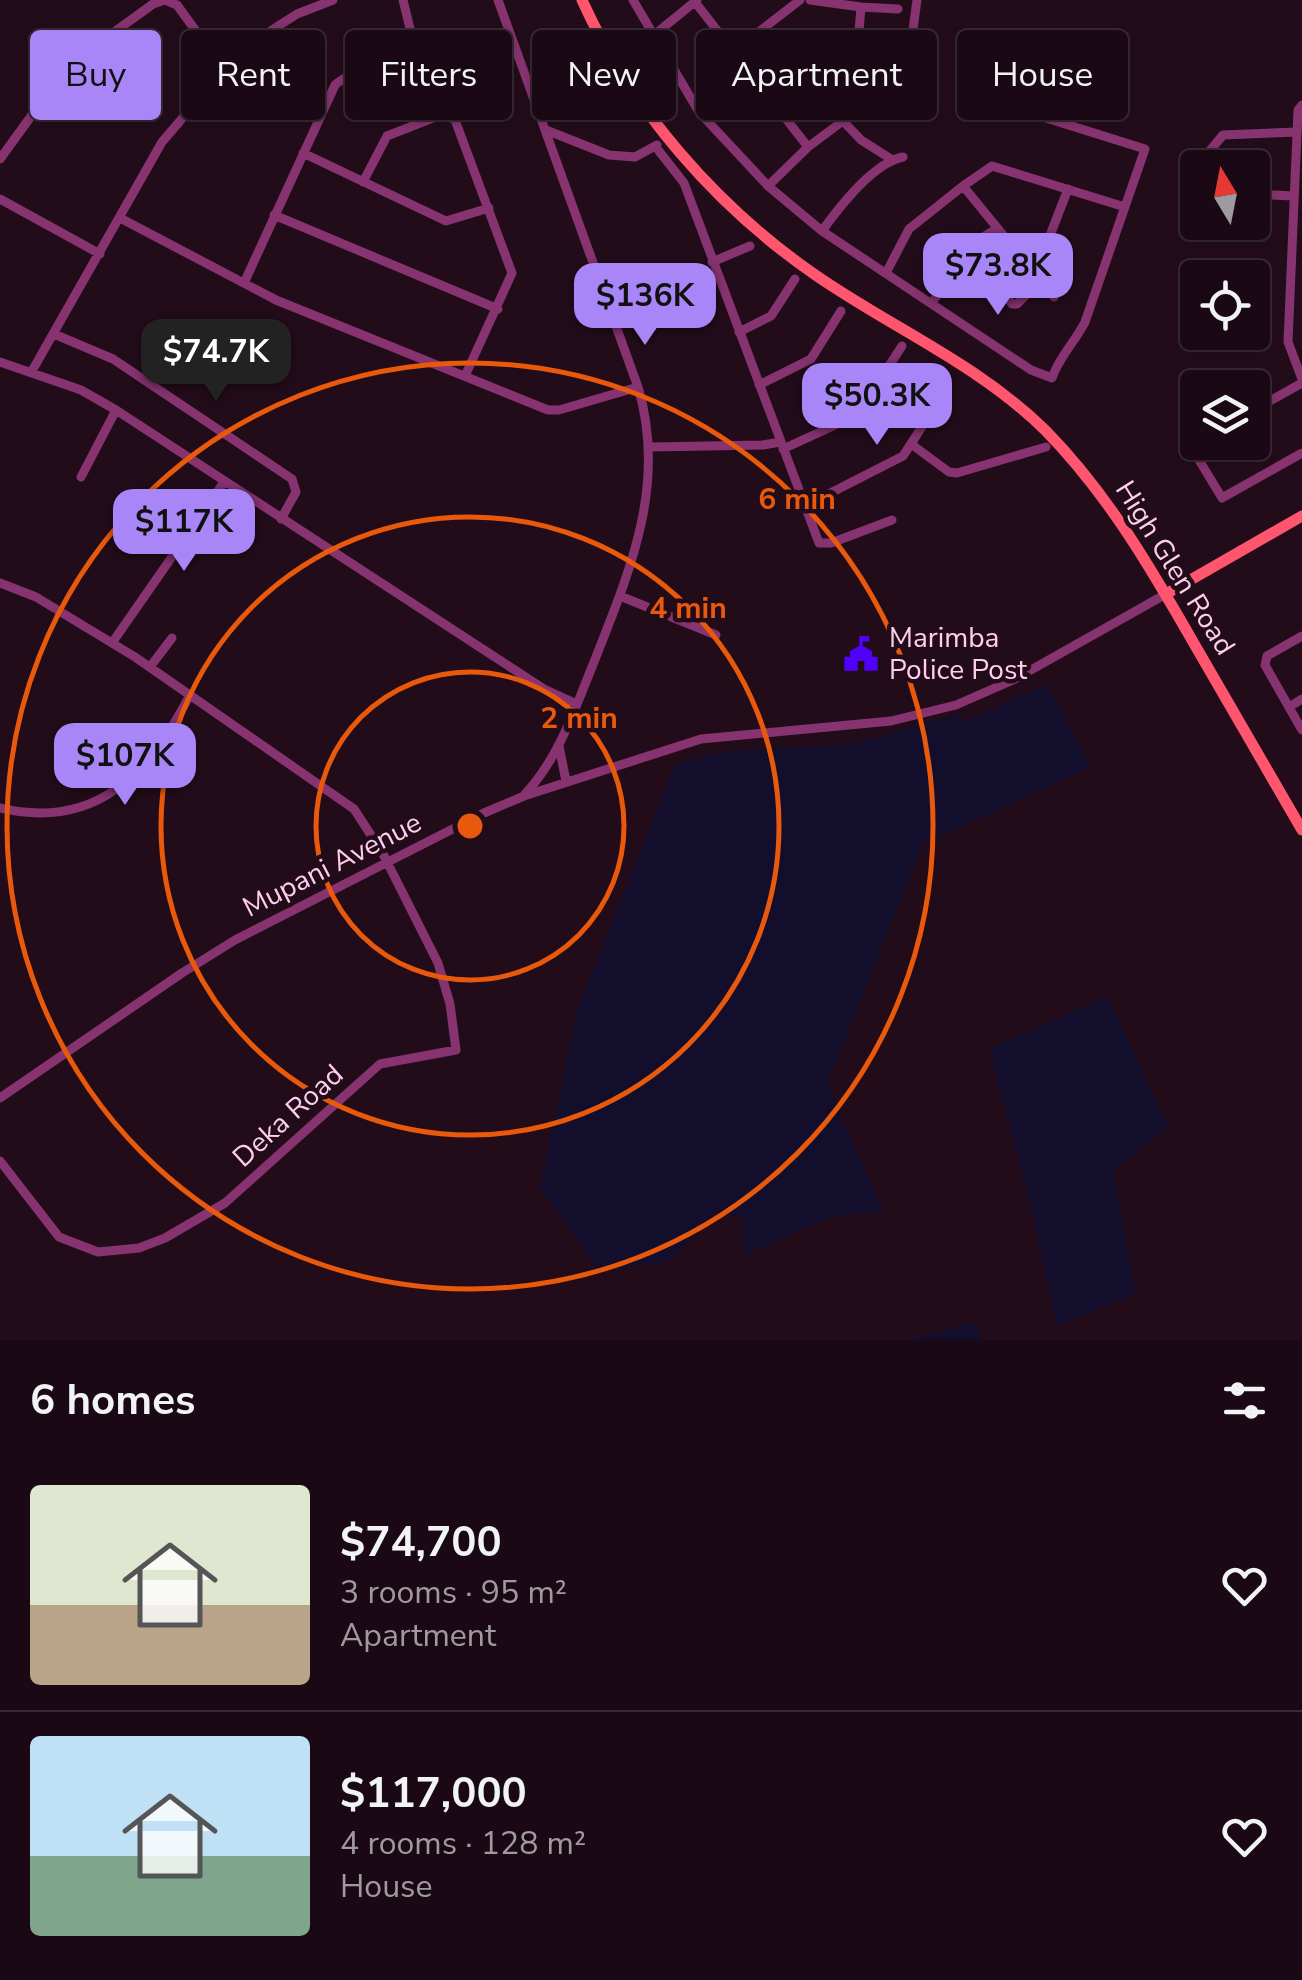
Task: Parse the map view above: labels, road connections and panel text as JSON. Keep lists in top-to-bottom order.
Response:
{
  "streets": {
    "main road": ["High Glen Road"],
    "street": ["Mupani Avenue", "Deka Road"]
  },
  "crossings": [
    ["High Glen Road", "Mupani Avenue"],
    ["Mupani Avenue", "Deka Road"]
  ],
  "places": {
    "public building": ["Marimba Police Post"]
  },
  "north": "top",
  "page": {
    "chip": [
      "Buy",
      "Rent",
      "Filters",
      "New",
      "Apartment",
      "House"
    ],
    "price": [
      "$73.8K",
      "$136K",
      "$74.7K",
      "$50.3K",
      "$117K",
      "$107K"
    ],
    "heading": "6 homes",
    "list": [
      {
        "name": "$74,700",
        "note": "3 rooms · 95 m² · Apartment"
      },
      {
        "name": "$117,000",
        "note": "4 rooms · 128 m² · House"
      }
    ]
  },
  "rings": ["6 min", "4 min", "2 min"]
}
